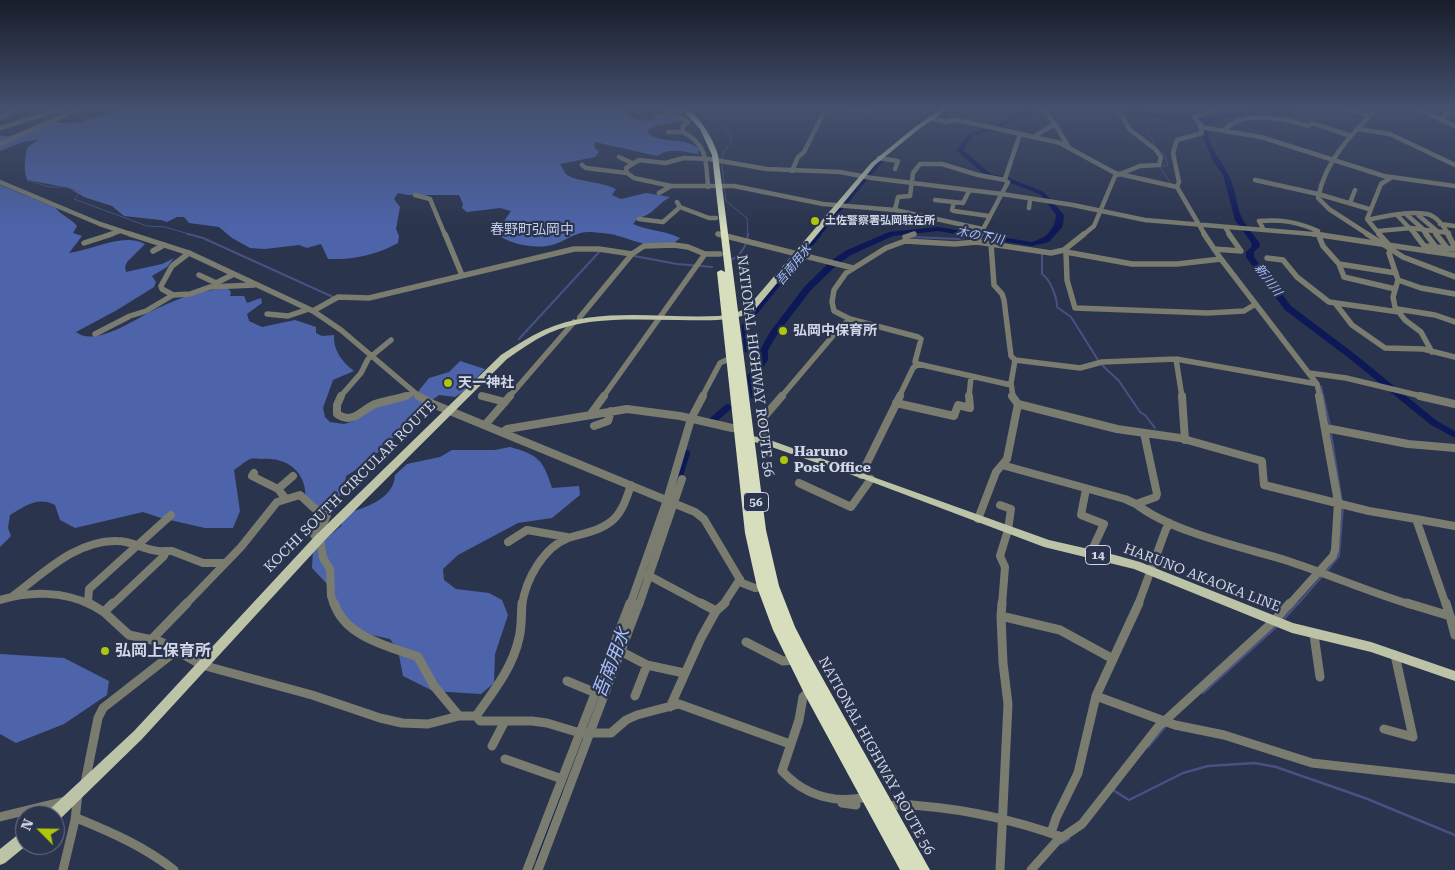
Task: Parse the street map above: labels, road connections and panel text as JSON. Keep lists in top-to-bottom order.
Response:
{
  "streets": {
    "highway": ["NATIONAL HIGHWAY ROUTE 56", "56"],
    "main road": ["KOCHI SOUTH CIRCULAR ROUTE", "14", "HARUNO AKAOKA LINE"]
  },
  "crossings": [
    ["NATIONAL HIGHWAY ROUTE 56", "KOCHI SOUTH CIRCULAR ROUTE"],
    ["NATIONAL HIGHWAY ROUTE 56", "HARUNO AKAOKA LINE"]
  ],
  "districts": ["春野町弘岡中"],
  "water": ["木の下川", "吾南用水", "新川川"],
  "places": [
    "土佐警察署弘岡駐在所",
    "弘岡中保育所",
    "天一神社",
    "Haruno Post Office",
    "弘岡上保育所"
  ],
  "north": "top left"
}
